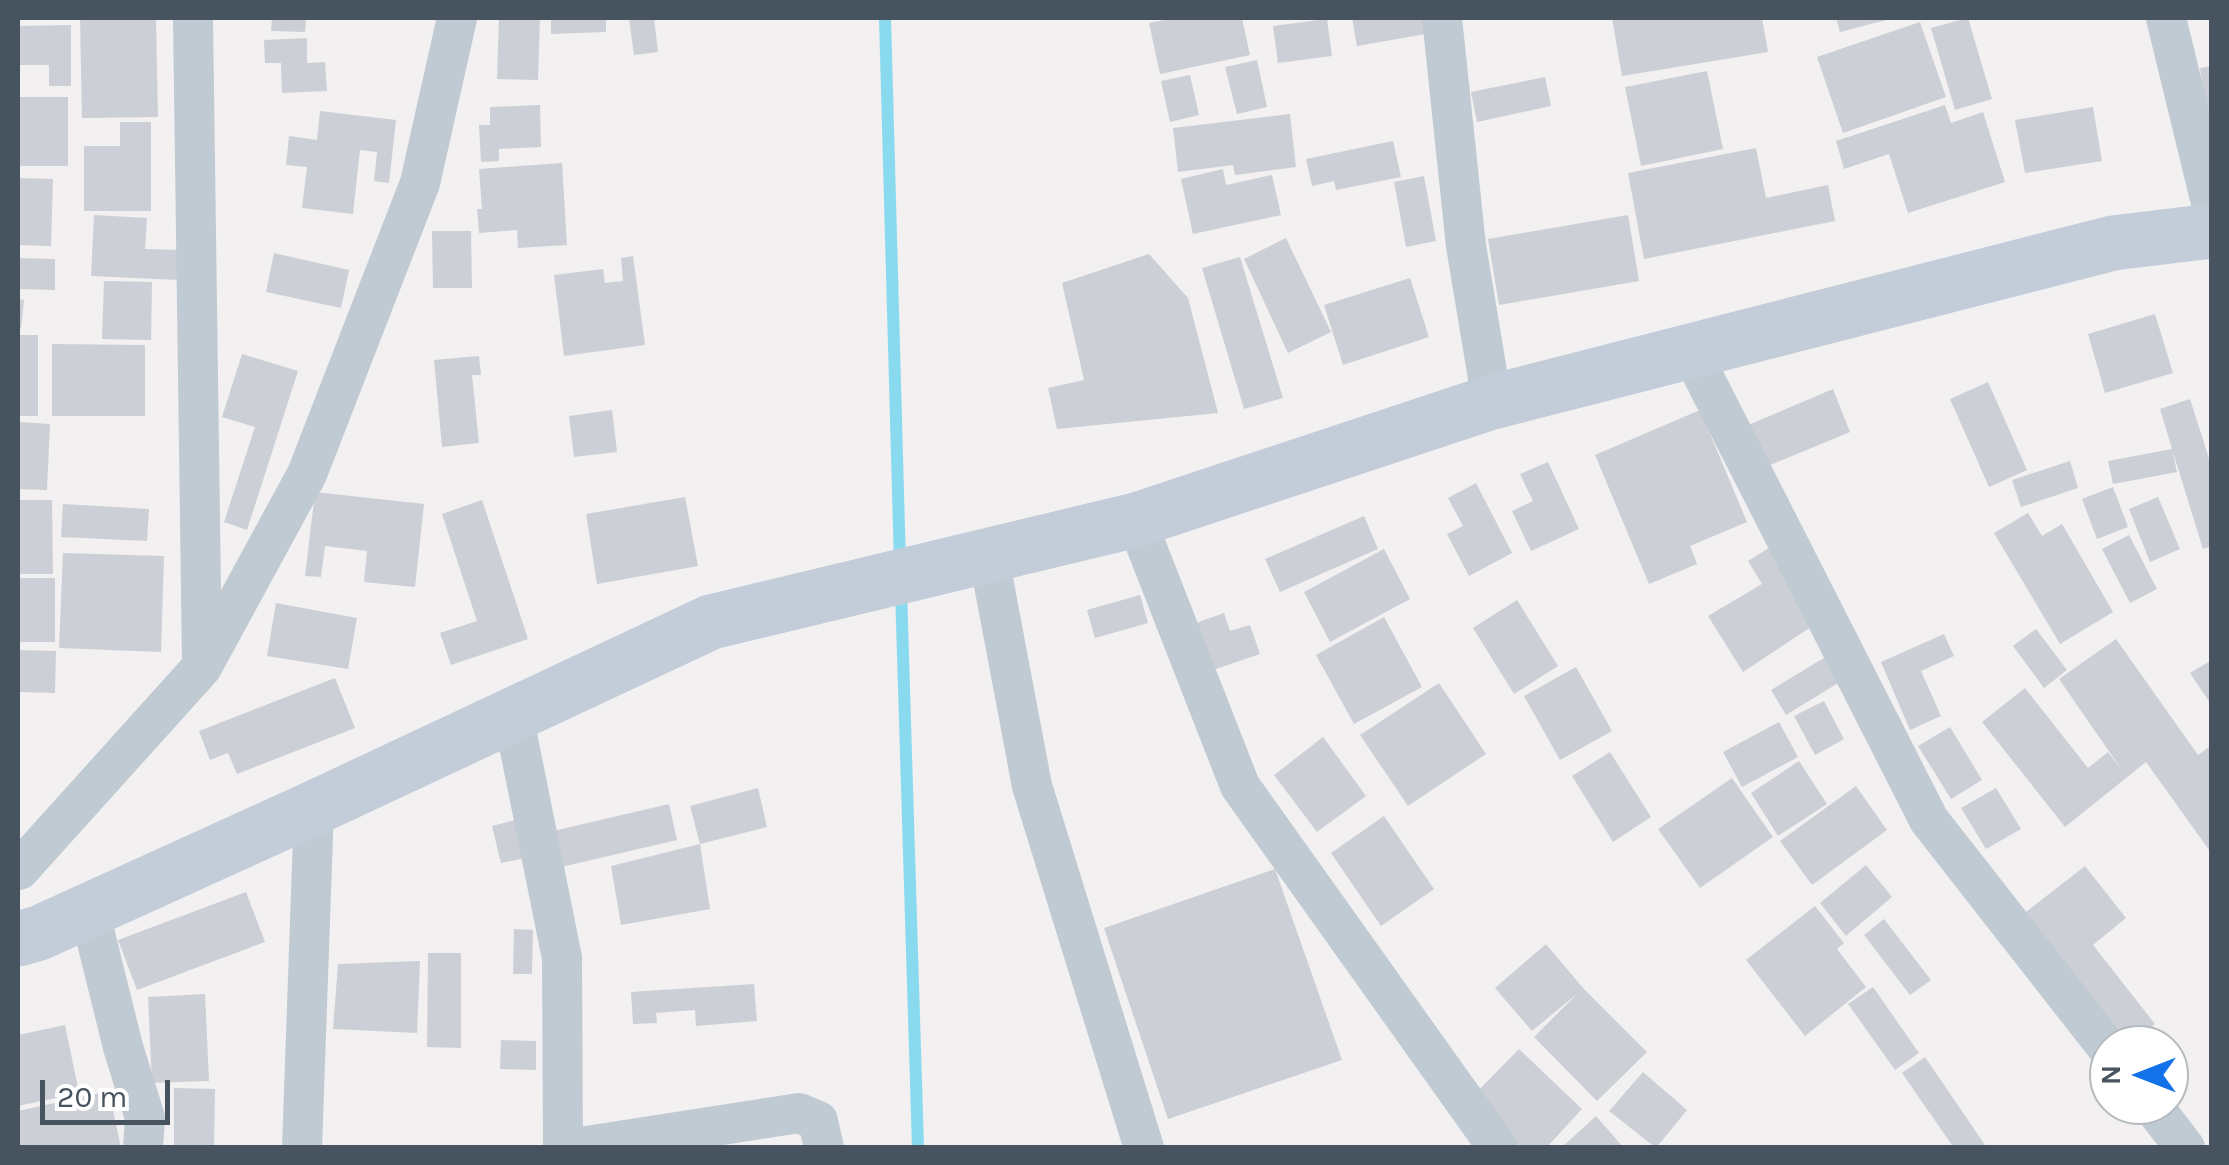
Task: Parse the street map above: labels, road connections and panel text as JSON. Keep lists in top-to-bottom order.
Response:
{
  "scale_bar": "20 m",
  "north": "left"
}
